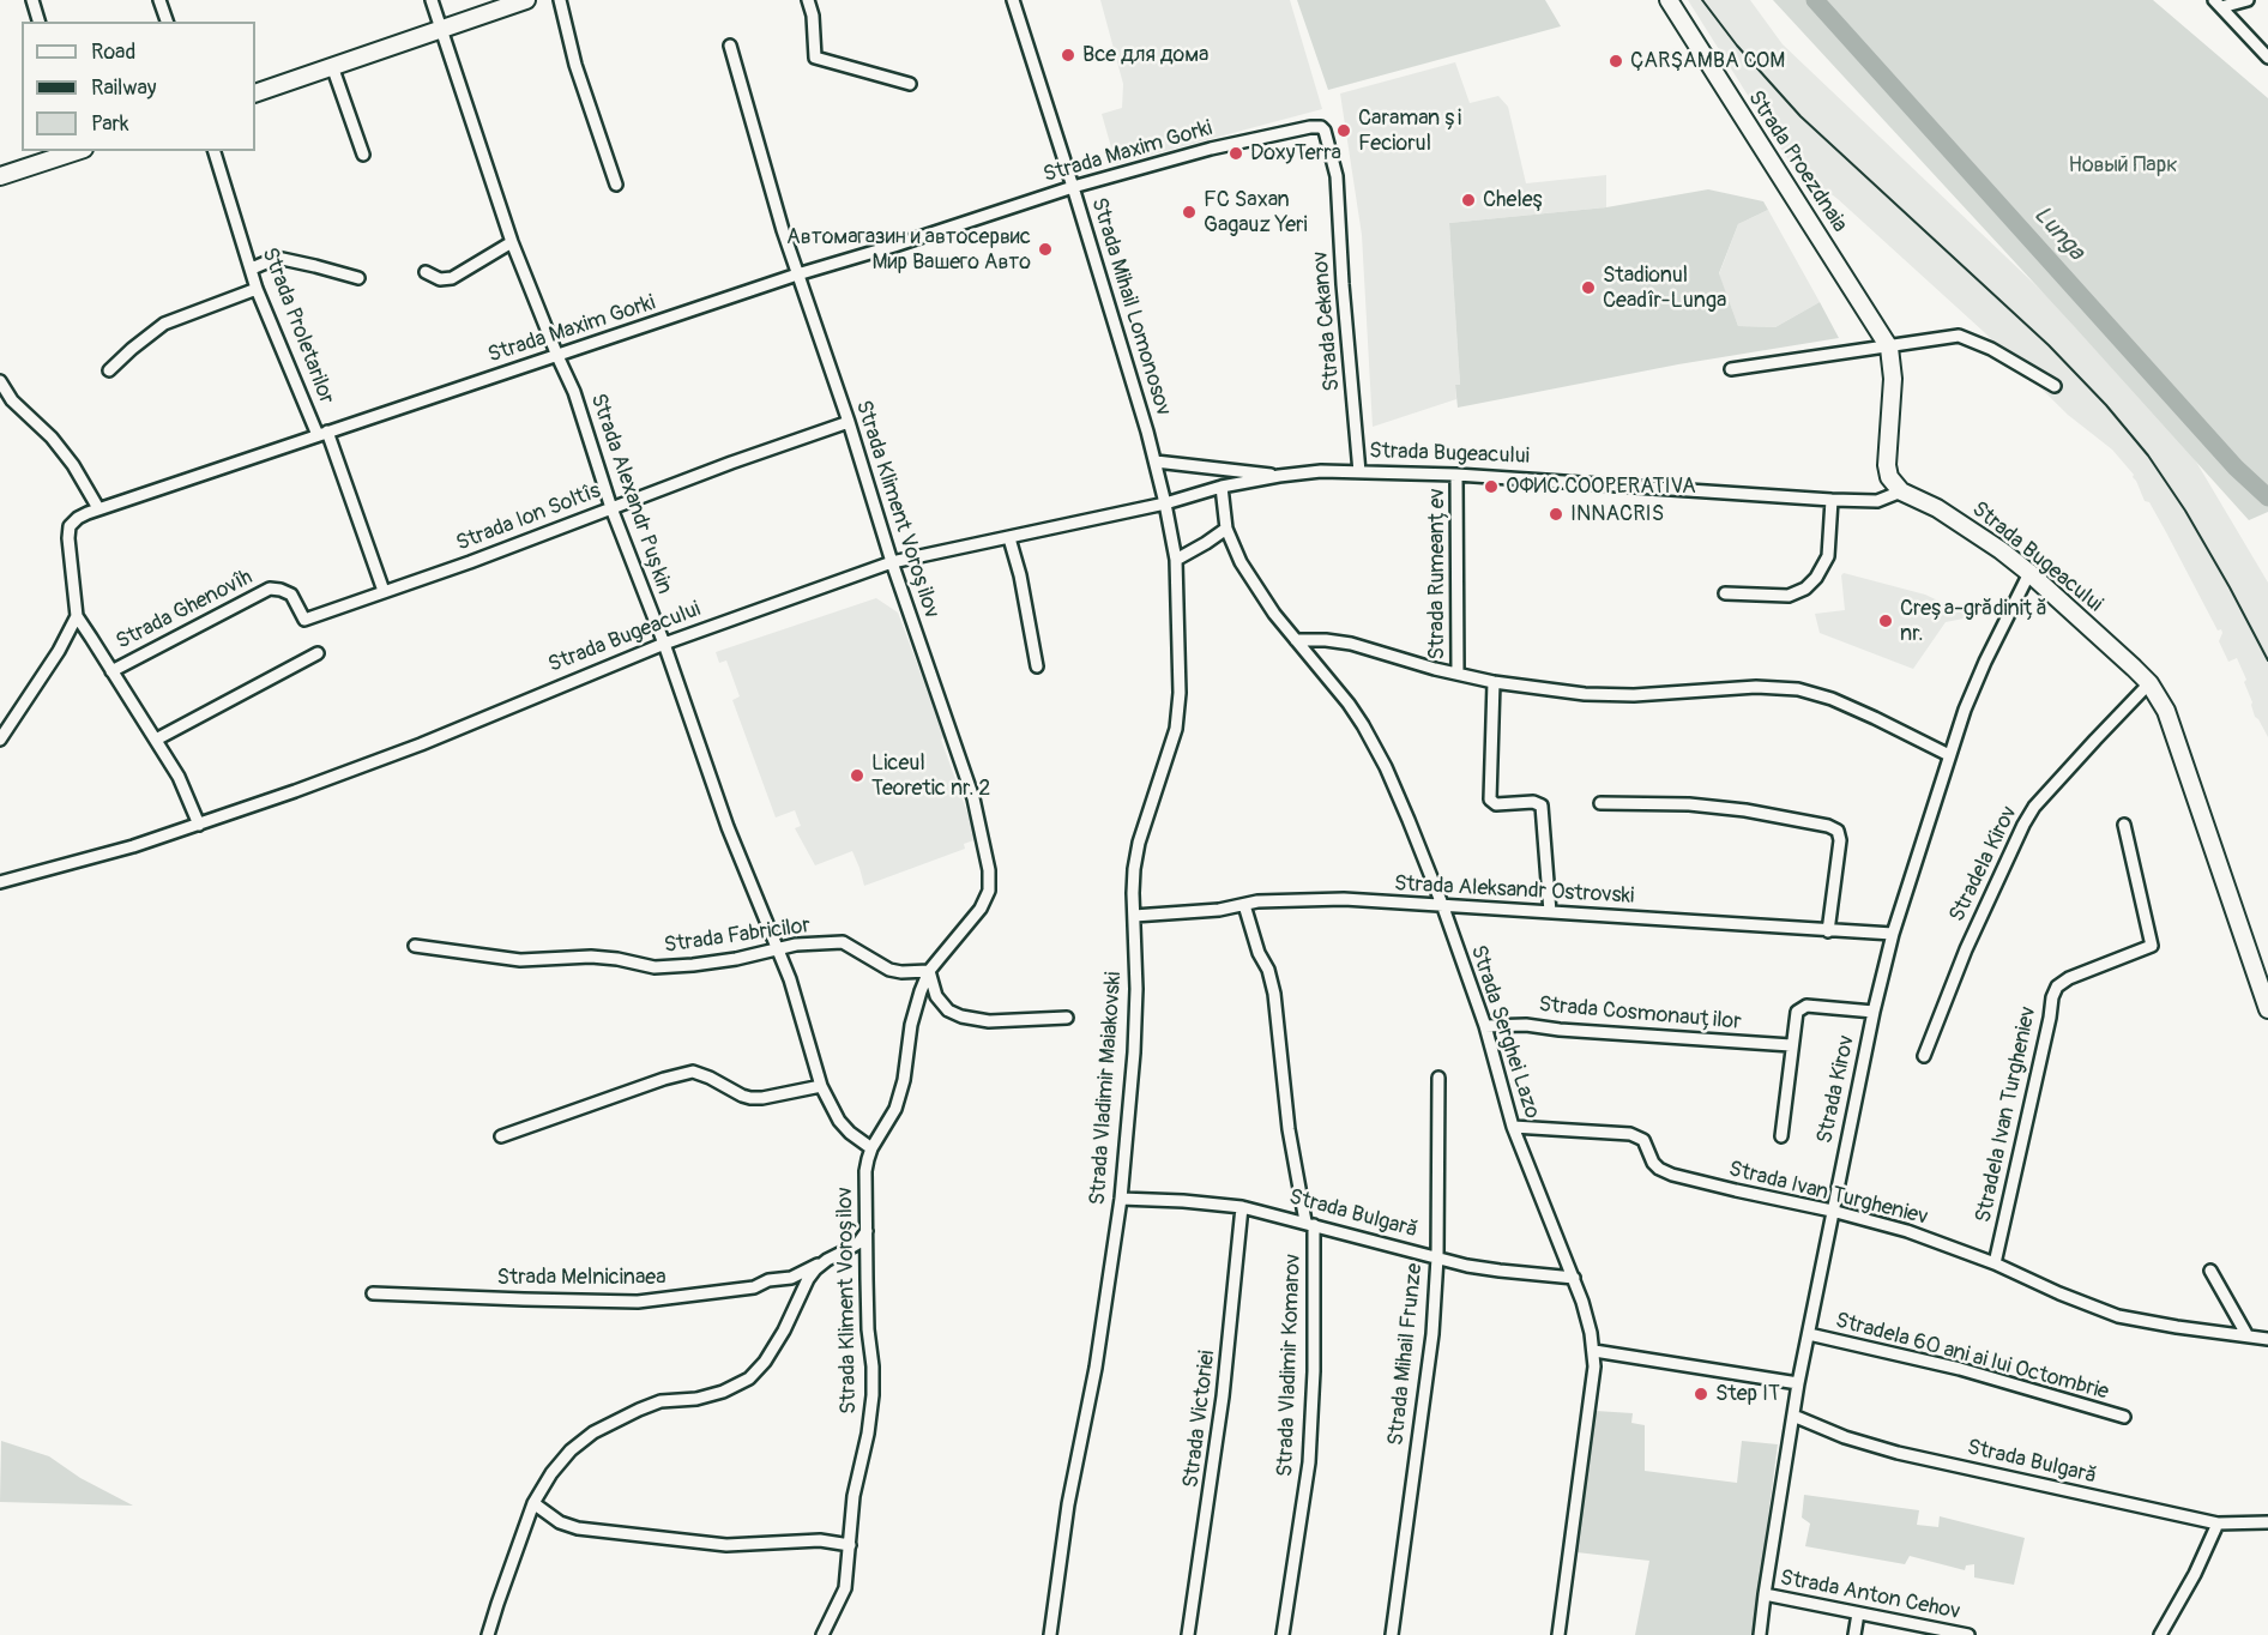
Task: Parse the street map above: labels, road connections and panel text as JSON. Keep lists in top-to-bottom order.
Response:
{
  "streets": {
    "main road": ["Strada Proezdnaia", "Strada Bugeacului"],
    "street": [
      "Strada Maxim Gorki",
      "Strada Mihail Lomonosov",
      "Strada Cekanov",
      "Strada Proletarilor",
      "Strada Alexandr Pușkin",
      "Strada Kliment Voroșilov",
      "Strada Ion Soltîs",
      "Strada Rumeanțev",
      "Strada Ghenovîh",
      "Stradela Kirov",
      "Strada Aleksandr Ostrovski",
      "Strada Fabricilor",
      "Strada Cosmonauților",
      "Strada Serghei Lazo",
      "Strada Vladimir Maiakovski",
      "Strada Kirov",
      "Stradela Ivan Turgheniev",
      "Strada Ivan Turgheniev",
      "Strada Bulgară",
      "Strada Melnicinaea",
      "Strada Mihail Frunze",
      "Stradela 60 ani ai lui Octombrie",
      "Strada Vladimir Komarov",
      "Strada Victoriei",
      "Strada Anton Cehov"
    ]
  },
  "crossings": [
    ["Strada Maxim Gorki", "Strada Mihail Lomonosov"],
    ["Strada Maxim Gorki", "Strada Cekanov"],
    ["Strada Maxim Gorki", "Strada Proletarilor"],
    ["Strada Maxim Gorki", "Strada Alexandr Pușkin"],
    ["Strada Maxim Gorki", "Strada Kliment Voroșilov"],
    ["Strada Proezdnaia", "Strada Bugeacului"],
    ["Strada Mihail Lomonosov", "Strada Bugeacului"],
    ["Strada Mihail Lomonosov", "Strada Vladimir Maiakovski"],
    ["Strada Cekanov", "Strada Bugeacului"],
    ["Strada Proletarilor", "Strada Ion Soltîs"],
    ["Strada Bugeacului", "Strada Alexandr Pușkin"],
    ["Strada Bugeacului", "Strada Kliment Voroșilov"],
    ["Strada Bugeacului", "Strada Rumeanțev"],
    ["Strada Bugeacului", "Stradela Kirov"],
    ["Strada Bugeacului", "Strada Serghei Lazo"],
    ["Strada Bugeacului", "Strada Vladimir Maiakovski"],
    ["Strada Bugeacului", "Strada Kirov"],
    ["Strada Alexandr Pușkin", "Strada Kliment Voroșilov"],
    ["Strada Alexandr Pușkin", "Strada Ion Soltîs"],
    ["Strada Alexandr Pușkin", "Strada Fabricilor"],
    ["Strada Kliment Voroșilov", "Strada Ion Soltîs"],
    ["Strada Kliment Voroșilov", "Strada Fabricilor"],
    ["Strada Kliment Voroșilov", "Strada Melnicinaea"],
    ["Strada Ion Soltîs", "Strada Ghenovîh"],
    ["Strada Aleksandr Ostrovski", "Strada Serghei Lazo"],
    ["Strada Aleksandr Ostrovski", "Strada Vladimir Maiakovski"],
    ["Strada Aleksandr Ostrovski", "Strada Kirov"],
    ["Strada Aleksandr Ostrovski", "Strada Vladimir Komarov"],
    ["Strada Cosmonauților", "Strada Serghei Lazo"],
    ["Strada Serghei Lazo", "Strada Ivan Turgheniev"],
    ["Strada Serghei Lazo", "Strada Bulgară"],
    ["Strada Vladimir Maiakovski", "Strada Bulgară"],
    ["Strada Kirov", "Strada Ivan Turgheniev"],
    ["Strada Kirov", "Strada Bulgară"],
    ["Strada Kirov", "Stradela 60 ani ai lui Octombrie"],
    ["Strada Kirov", "Strada Anton Cehov"],
    ["Stradela Ivan Turgheniev", "Strada Ivan Turgheniev"],
    ["Strada Bulgară", "Strada Mihail Frunze"],
    ["Strada Bulgară", "Strada Vladimir Komarov"],
    ["Strada Bulgară", "Strada Victoriei"]
  ],
  "water": ["Lunga"],
  "parks": ["Новый Парк"],
  "places": [
    "Все для дома",
    "ÇARŞAMBA COM",
    "Caraman și Feciorul",
    "DoxyTerra",
    "Cheleş",
    "FC Saxan Gagauz Yeri",
    "Автомагазин и автосервис Мир Вашего Авто",
    "Stadionul Ceadîr-Lunga",
    "ОФИС COOPERATIVA",
    "INNACRIS",
    "Creșa-grădiniță nr.",
    "Liceul Teoretic nr. 2",
    "Step IT"
  ],
  "legend": ["Road", "Railway", "Park"]
}
